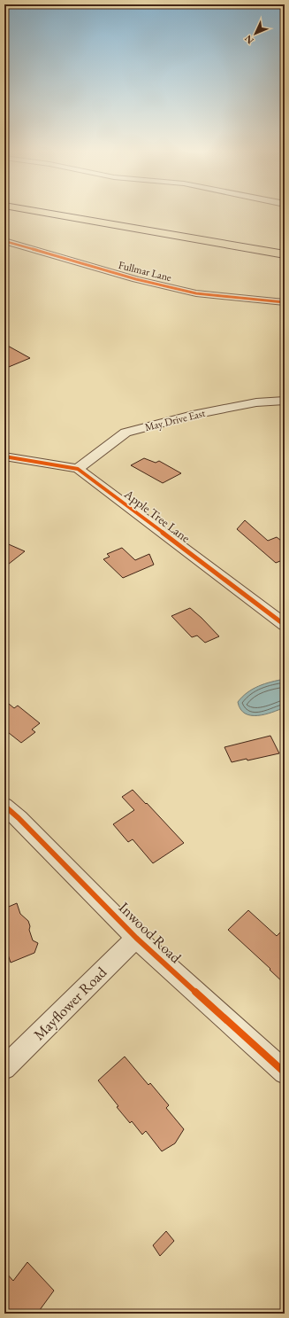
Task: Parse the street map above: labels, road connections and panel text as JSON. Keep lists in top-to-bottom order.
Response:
{
  "streets": {
    "street": [
      "Fullmar Lane",
      "May Drive East",
      "Apple Tree Lane",
      "Inwood Road",
      "Mayflower Road"
    ]
  },
  "crossings": [
    ["May Drive East", "Apple Tree Lane"],
    ["Inwood Road", "Mayflower Road"]
  ],
  "north": "bottom left"
}
